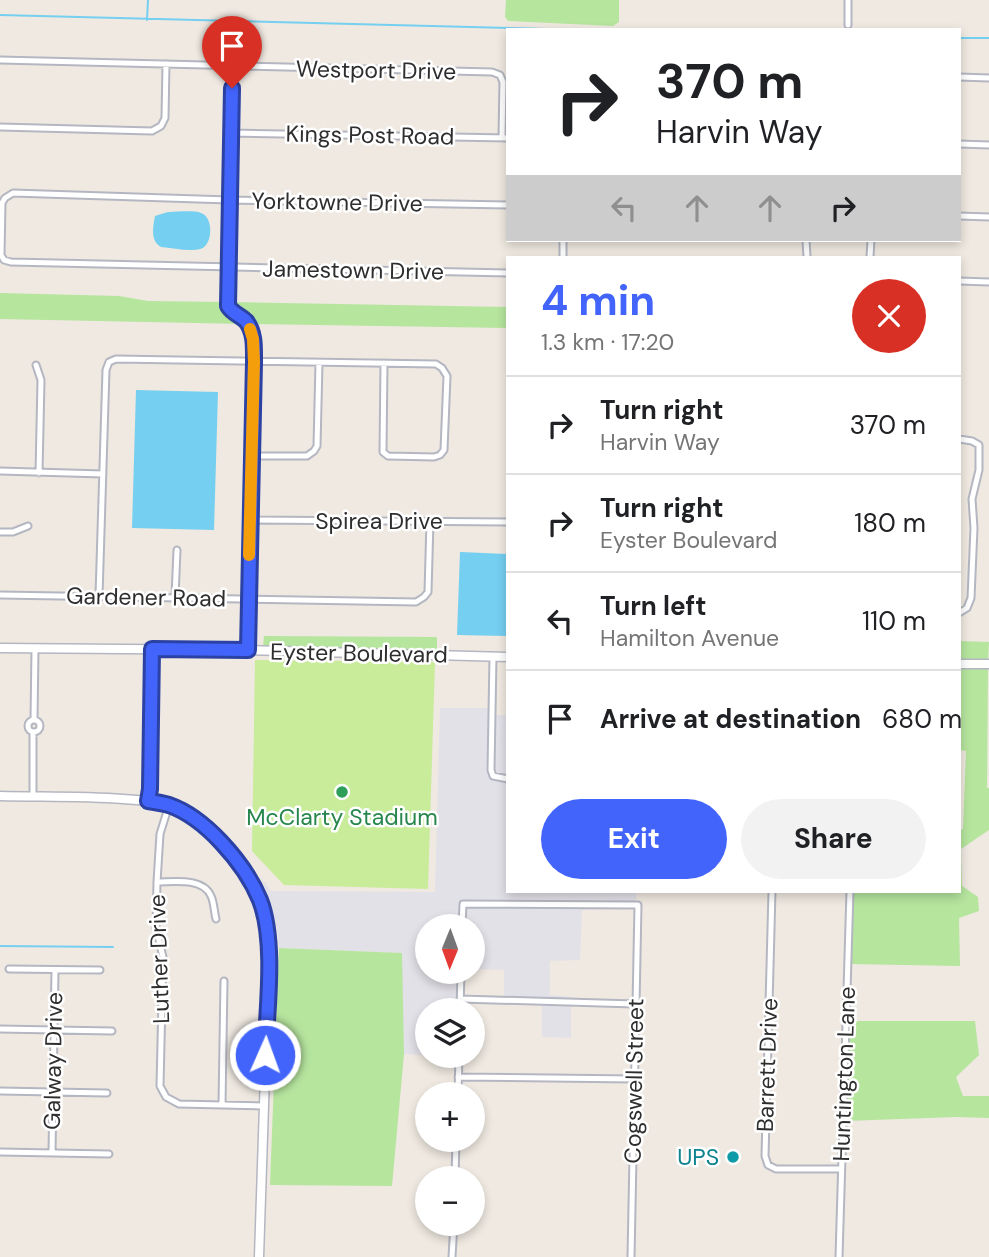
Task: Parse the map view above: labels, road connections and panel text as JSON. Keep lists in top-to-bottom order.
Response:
{
  "streets": {
    "street": [
      "Westport Drive",
      "Kings Post Road",
      "Yorktowne Drive",
      "Jamestown Drive",
      "Spirea Drive",
      "Gardener Road",
      "Eyster Boulevard",
      "Luther Drive",
      "Galway Drive",
      "Barrett Drive",
      "Huntington Lane",
      "Cogswell Street"
    ]
  },
  "crossings": [
    ["Westport Drive", "Kings Post Road"],
    ["Yorktowne Drive", "Jamestown Drive"],
    ["Spirea Drive", "Gardener Road"],
    ["Barrett Drive", "Huntington Lane"]
  ],
  "places": ["McClarty Stadium", "UPS"],
  "north": "bottom",
  "page": {
    "turn": ["370 m", "Harvin Way"],
    "heading": ["4 min", "1.3 km · 17:20"],
    "list": [
      {
        "name": "Turn right",
        "note": "Harvin Way",
        "value": "370 m"
      },
      {
        "name": "Turn right",
        "note": "Eyster Boulevard",
        "value": "180 m"
      },
      {
        "name": "Turn left",
        "note": "Hamilton Avenue",
        "value": "110 m"
      },
      {
        "name": "Arrive at destination",
        "value": "680 m"
      }
    ],
    "buttons": ["Exit", "Share"],
    "map_buttons": ["+", "−"]
  }
}
